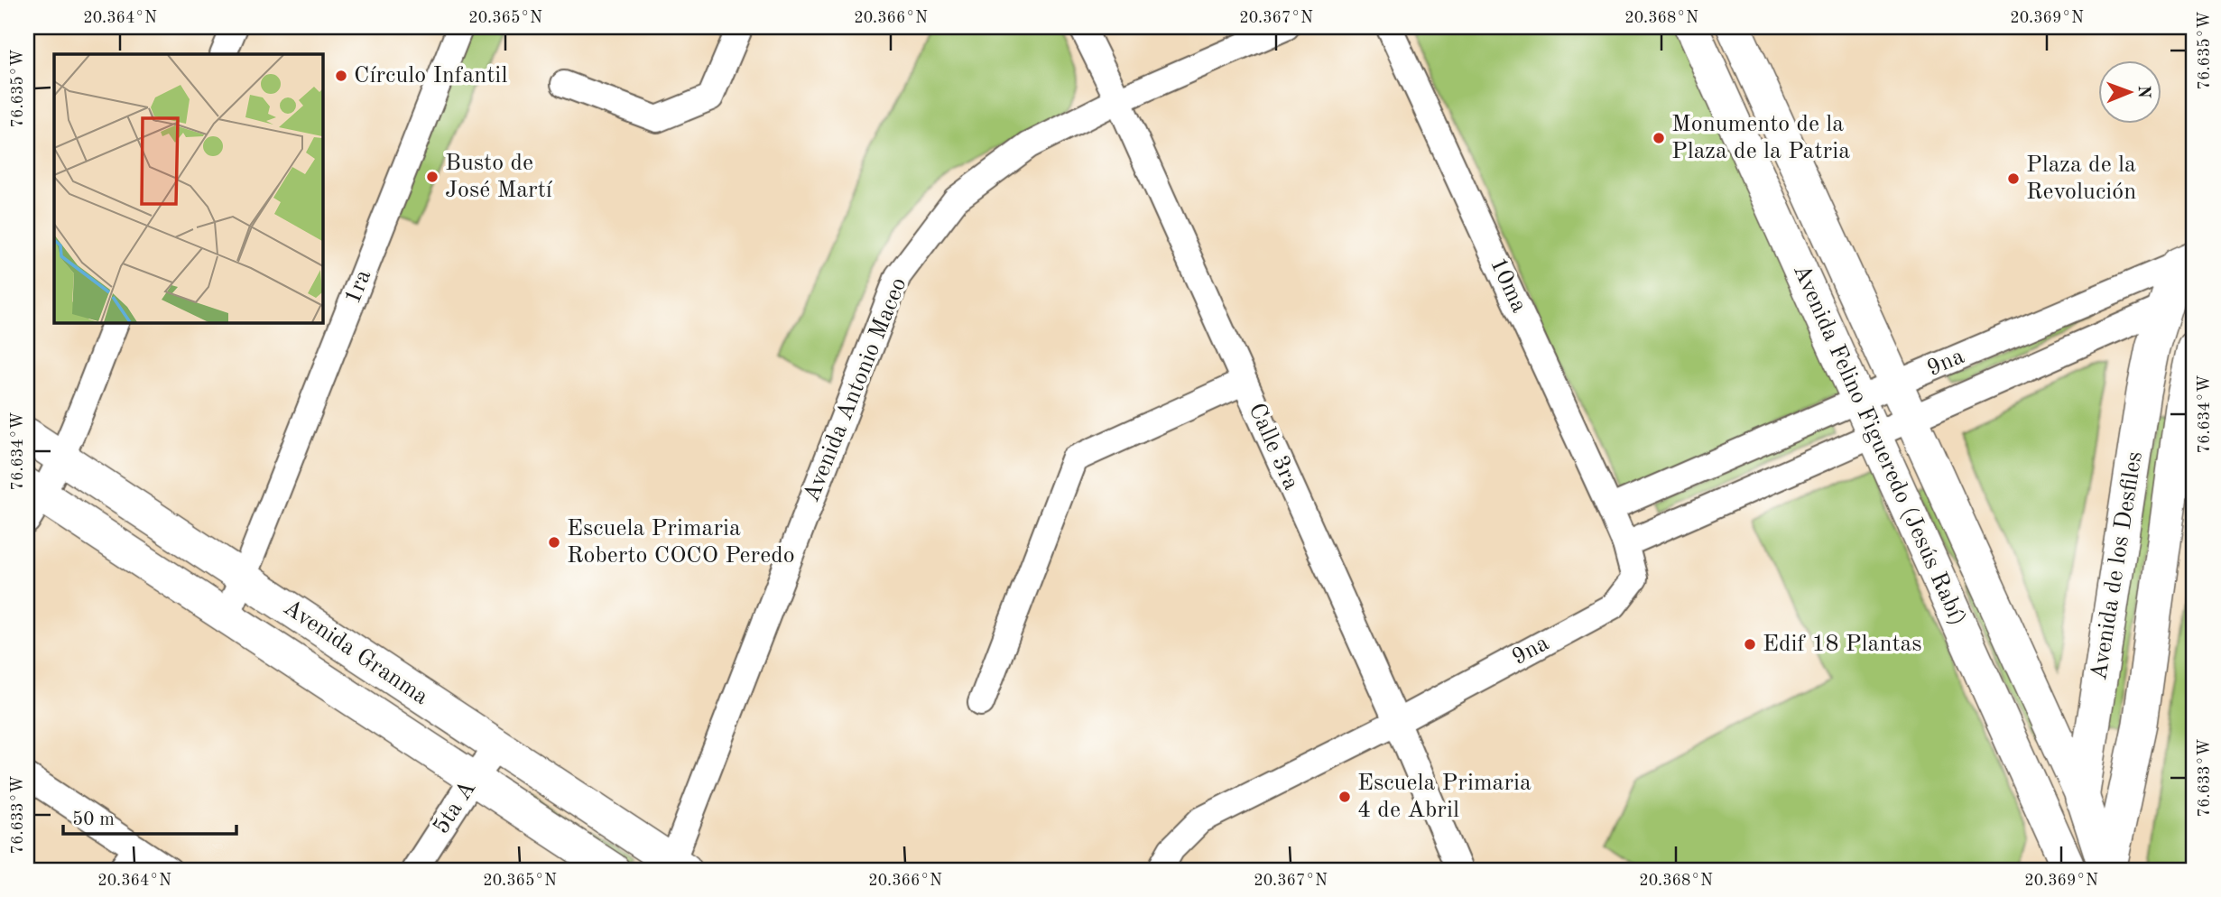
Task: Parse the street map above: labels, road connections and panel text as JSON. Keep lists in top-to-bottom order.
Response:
{
  "streets": {
    "main road": ["Avenida Felino Figueredo (Jesús Rabí)", "Avenida de los Desfiles", "Avenida Granma"],
    "street": [
      "10ma",
      "1ra",
      "9na",
      "Avenida Antonio Maceo",
      "Calle 3ra",
      "5ta A"
    ]
  },
  "crossings": [
    ["10ma", "9na"],
    ["1ra", "Avenida Granma"],
    ["9na", "Avenida Felino Figueredo (Jesús Rabí)"],
    ["9na", "Calle 3ra"],
    ["9na", "Avenida de los Desfiles"],
    ["Avenida Antonio Maceo", "Calle 3ra"],
    ["Avenida Antonio Maceo", "Avenida Granma"],
    ["Avenida Felino Figueredo (Jesús Rabí)", "Avenida de los Desfiles"],
    ["Avenida Granma", "5ta A"]
  ],
  "places": [
    "Círculo Infantil",
    "Monumento de la Plaza de la Patria",
    "Busto de José Martí",
    "Plaza de la Revolución",
    "Escuela Primaria Roberto COCO Peredo",
    "Edif 18 Plantas",
    "Escuela Primaria 4 de Abril"
  ],
  "scale_bar": "50 m",
  "north": "right",
  "coordinates": [
    "20.364°N",
    "20.365°N",
    "20.366°N",
    "20.367°N",
    "20.368°N",
    "20.369°N",
    "76.635°W",
    "76.634°W",
    "76.633°W"
  ]
}
